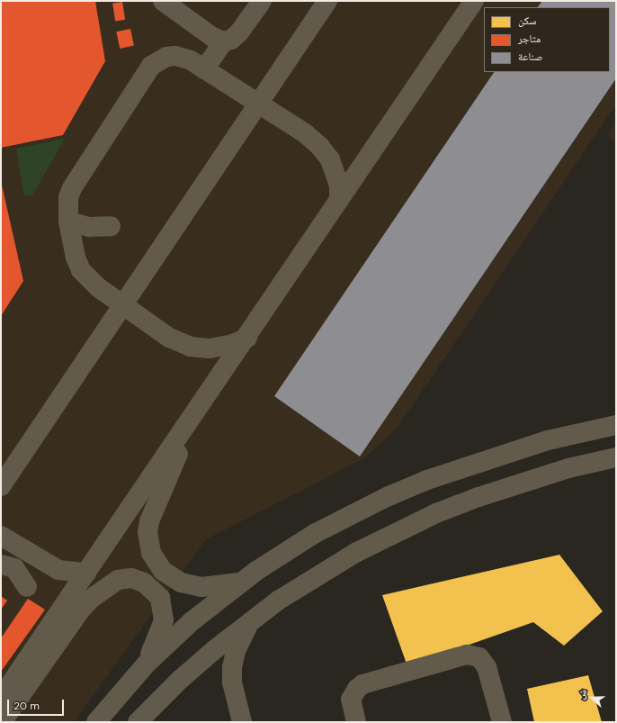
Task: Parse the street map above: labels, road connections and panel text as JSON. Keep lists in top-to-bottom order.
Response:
{
  "legend": ["سكن", "متاجر", "صناعة"],
  "scale_bar": "20 m",
  "north": "left"
}
